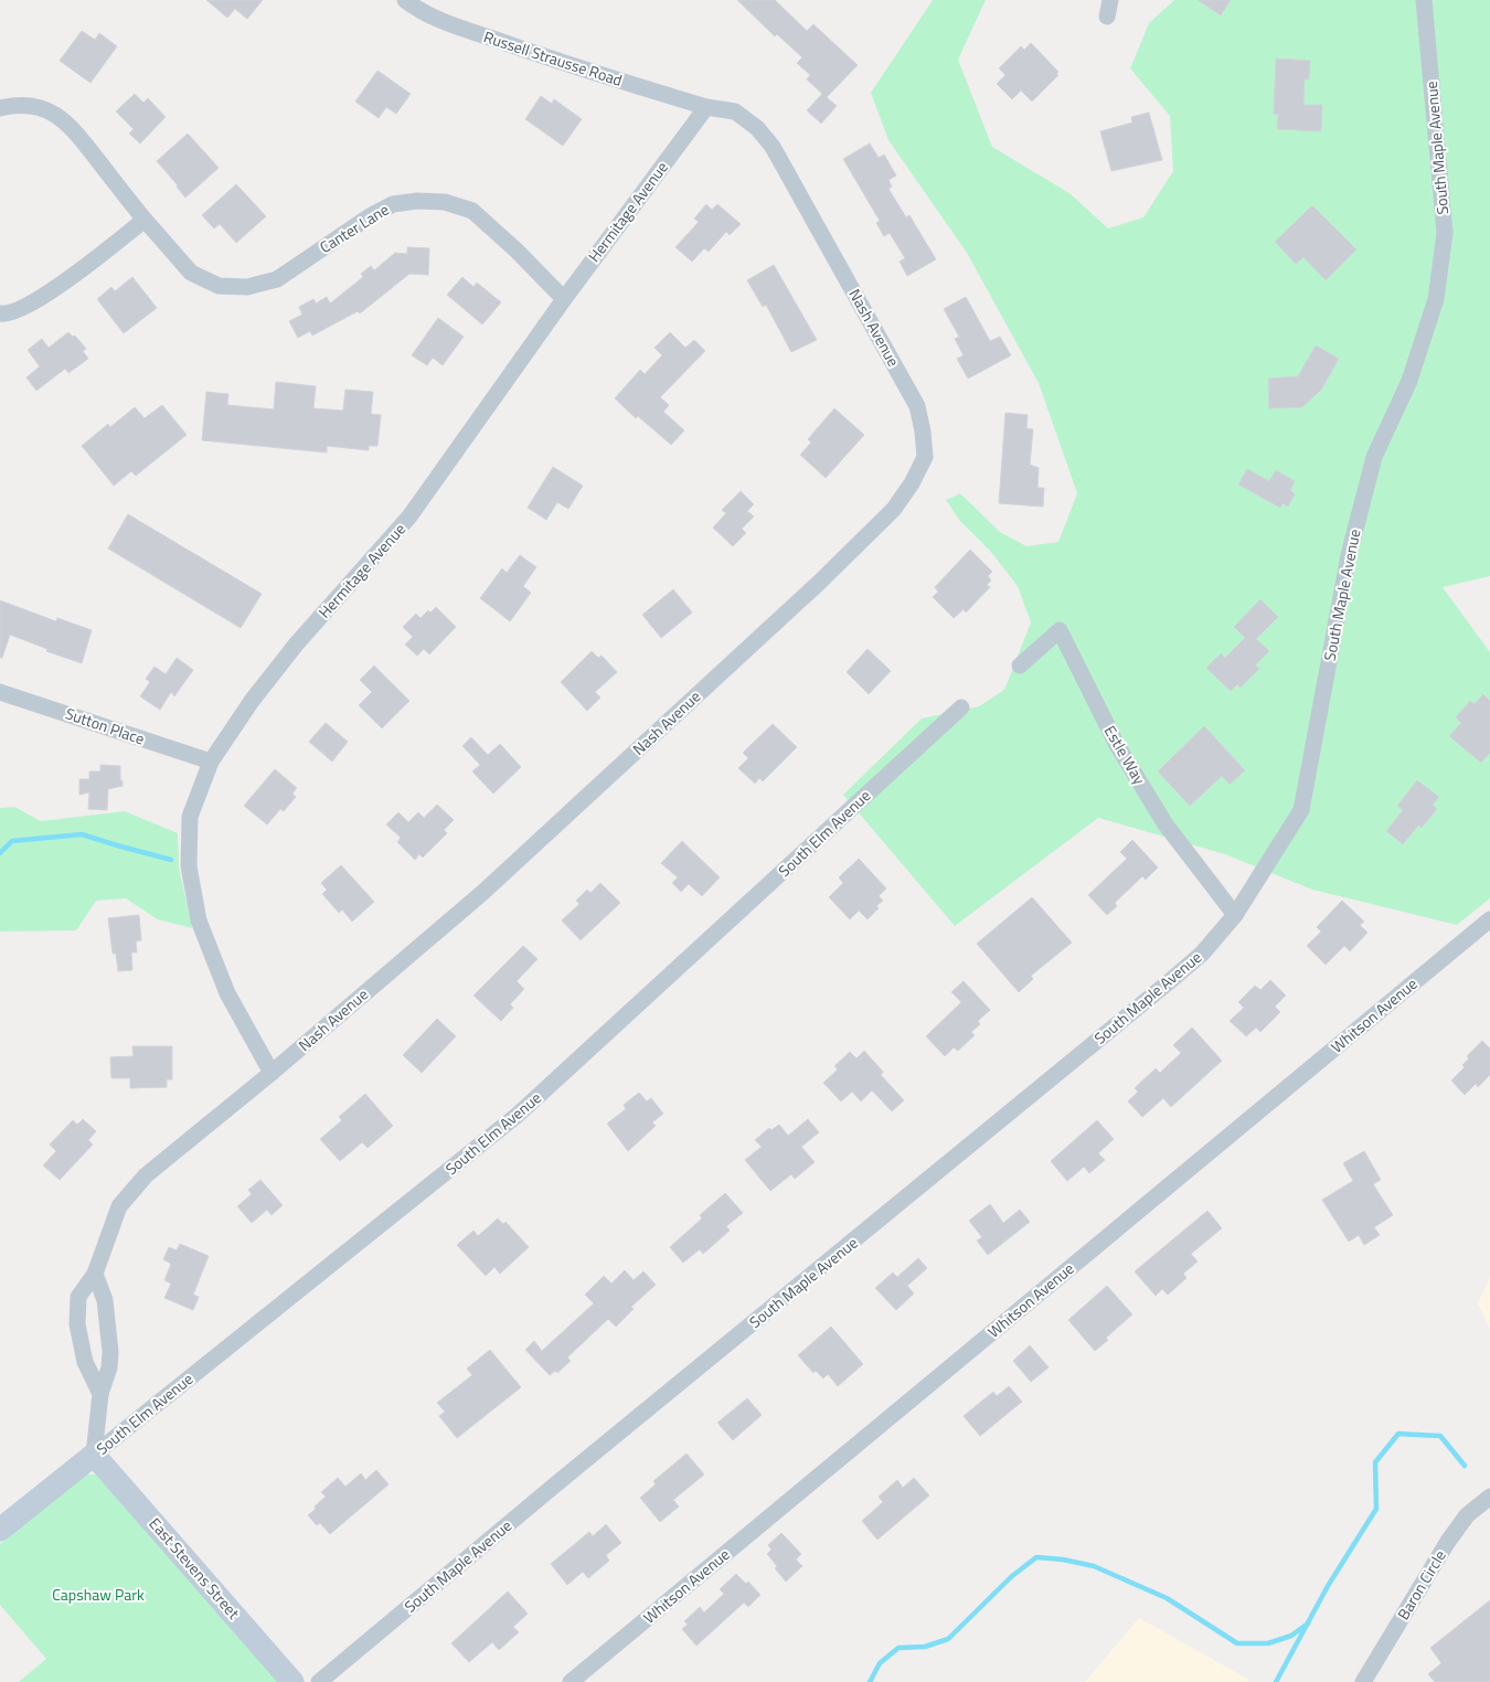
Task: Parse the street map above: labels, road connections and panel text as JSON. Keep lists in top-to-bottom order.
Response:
{
  "streets": {
    "street": [
      "Russell Strausse Road",
      "South Maple Avenue",
      "Hermitage Avenue",
      "Canter Lane",
      "Nash Avenue",
      "Sutton Place",
      "Estle Way",
      "South Elm Avenue",
      "Whitson Avenue",
      "East Stevens Street",
      "Baron Circle"
    ]
  },
  "crossings": [
    ["Russell Strausse Road", "Hermitage Avenue"],
    ["Russell Strausse Road", "Nash Avenue"],
    ["South Maple Avenue", "Estle Way"],
    ["Hermitage Avenue", "Canter Lane"],
    ["Hermitage Avenue", "Nash Avenue"],
    ["Hermitage Avenue", "Sutton Place"],
    ["South Elm Avenue", "East Stevens Street"]
  ],
  "parks": ["Capshaw Park"]
}
